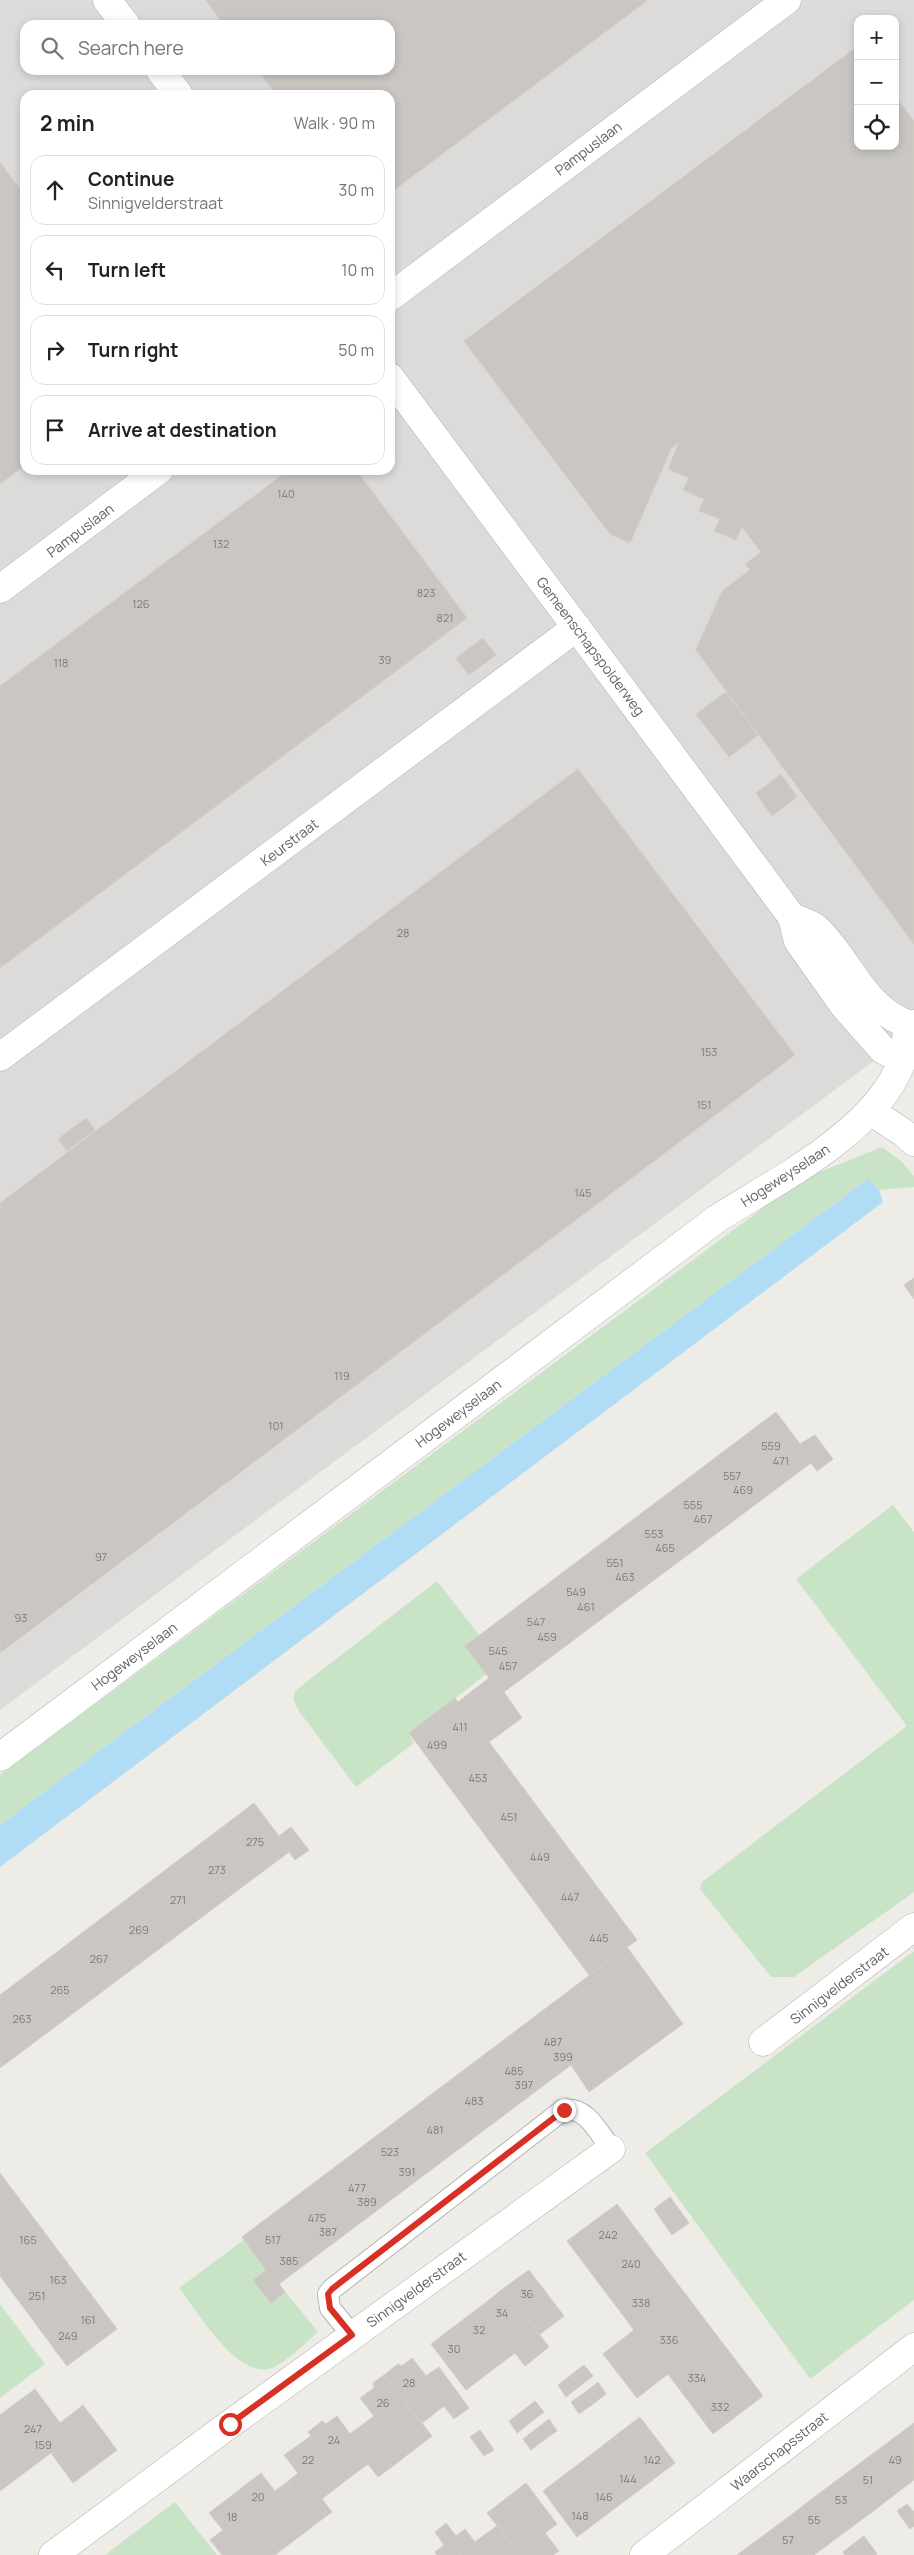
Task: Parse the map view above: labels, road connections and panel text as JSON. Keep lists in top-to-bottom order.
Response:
{
  "streets": {
    "street": [
      "Pampuslaan",
      "Gemeenschapspolderweg",
      "Keurstraat",
      "Hogeweyselaan",
      "Sinnigvelderstraat",
      "Waarschapsstraat"
    ]
  },
  "crossings": [
    ["Gemeenschapspolderweg", "Keurstraat"],
    ["Gemeenschapspolderweg", "Hogeweyselaan"]
  ],
  "house_numbers": [
    "140",
    "132",
    "823",
    "126",
    "821",
    "39",
    "118",
    "28",
    "153",
    "151",
    "145",
    "119",
    "101",
    "559",
    "471",
    "557",
    "469",
    "555",
    "467",
    "553",
    "465",
    "97",
    "551",
    "463",
    "549",
    "461",
    "93",
    "547",
    "459",
    "545",
    "457",
    "411",
    "499",
    "453",
    "451",
    "275",
    "449",
    "273",
    "447",
    "271",
    "269",
    "445",
    "267",
    "265",
    "263",
    "487",
    "399",
    "485",
    "397",
    "483",
    "481",
    "523",
    "391",
    "477",
    "389",
    "475",
    "387",
    "242",
    "165",
    "517",
    "385",
    "240",
    "163",
    "36",
    "251",
    "338",
    "34",
    "161",
    "32",
    "249",
    "336",
    "30",
    "334",
    "28",
    "26",
    "332",
    "247",
    "24",
    "159",
    "22",
    "142",
    "49",
    "144",
    "51",
    "20",
    "146",
    "53",
    "148",
    "18",
    "55",
    "57"
  ],
  "page": {
    "map_buttons": ["+", "−"],
    "search": "Search here",
    "heading": ["2 min", "Walk · 90 m"],
    "list": [
      ["Continue", "Sinnigvelderstraat", "30 m"],
      ["Turn left", "10 m"],
      ["Turn right", "50 m"],
      "Arrive at destination"
    ]
  }
}
